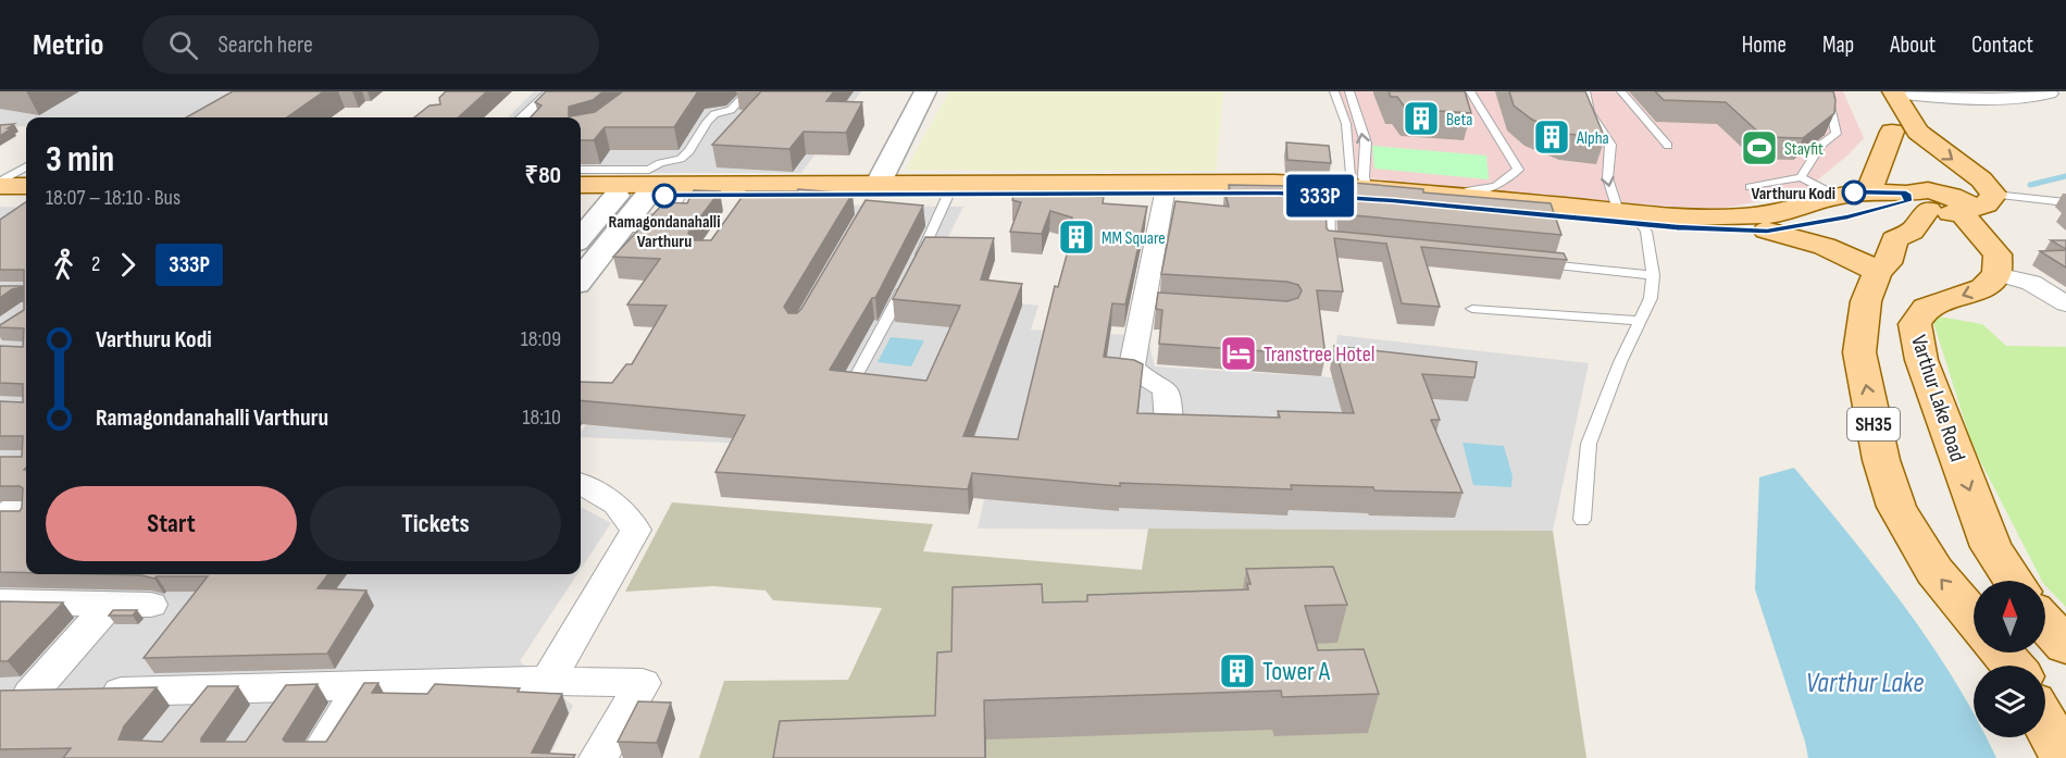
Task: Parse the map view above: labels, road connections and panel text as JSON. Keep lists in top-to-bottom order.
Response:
{
  "streets": {
    "main road": ["Varthur Lake Road", "SH35"]
  },
  "water": ["Varthur Lake"],
  "places": {
    "building": [
      "Beta",
      "Alpha",
      "MM Square",
      "Tower A"
    ],
    "sports": ["Stayfit"],
    "other": ["Varthuru Kodi", "Ramagondanahalli Varthuru"],
    "hotel": ["Transtree Hotel"]
  },
  "lines": ["bus line 333P"],
  "north": "top",
  "page": {
    "header": "Metrio",
    "search": "Search here",
    "nav": [
      "Home",
      "Map",
      "About",
      "Contact"
    ],
    "on_map": "333P",
    "heading": ["3 min", "18:07 – 18:10 · Bus", "₹80"],
    "legs": ["2", "333P"],
    "list": [
      {
        "name": "Varthuru Kodi",
        "value": "18:09"
      },
      {
        "name": "Ramagondanahalli Varthuru",
        "value": "18:10"
      }
    ],
    "buttons": ["Start", "Tickets"]
  }
}
